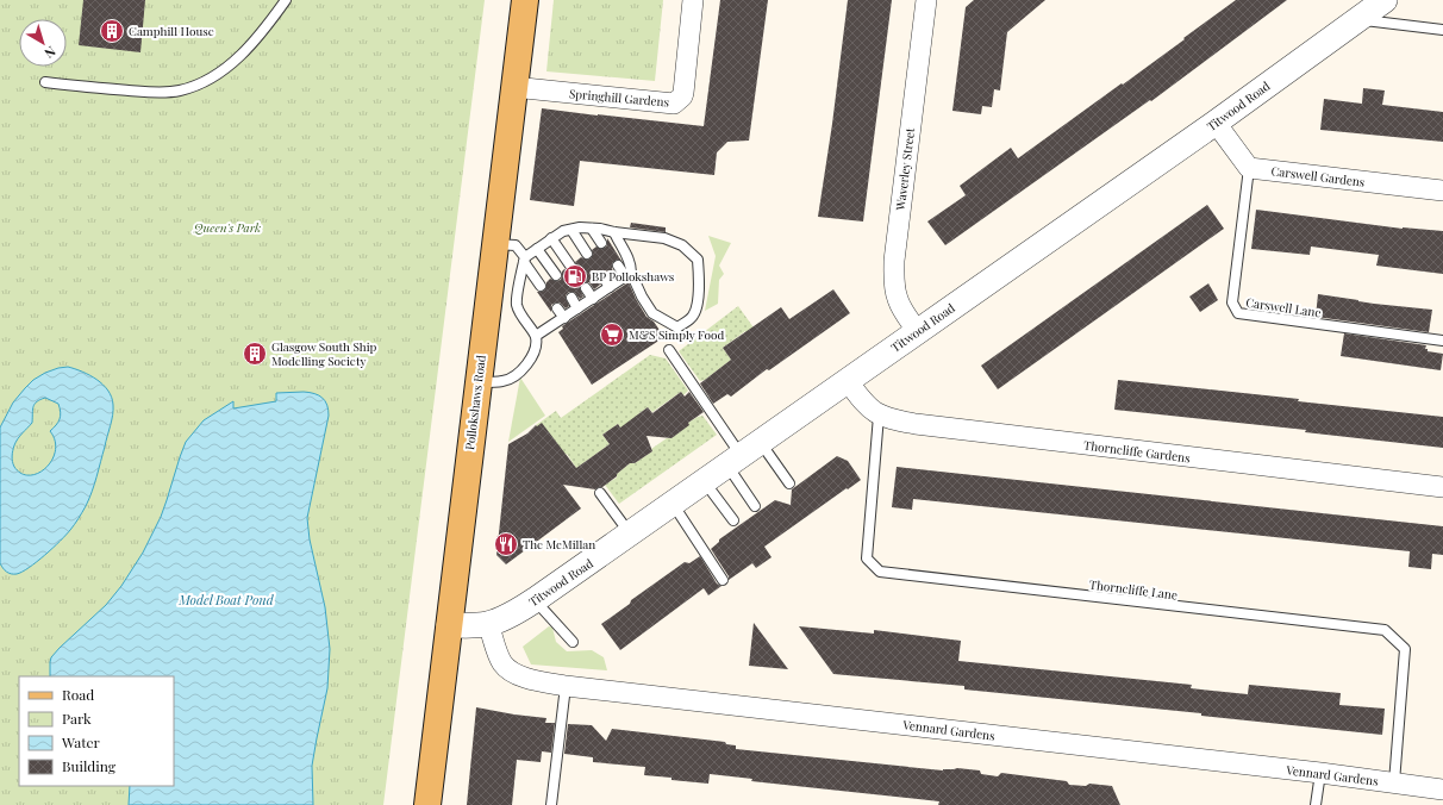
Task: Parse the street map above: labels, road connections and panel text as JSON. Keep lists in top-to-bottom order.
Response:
{
  "streets": {
    "main road": ["Pollokshaws Road"],
    "street": [
      "Springhill Gardens",
      "Titwood Road",
      "Waverley Street",
      "Carswell Gardens",
      "Thorncliffe Gardens",
      "Vennard Gardens"
    ],
    "lane": ["Carswell Lane", "Thorncliffe Lane"]
  },
  "crossings": [
    ["Springhill Gardens", "Pollokshaws Road"],
    ["Titwood Road", "Waverley Street"],
    ["Titwood Road", "Pollokshaws Road"],
    ["Titwood Road", "Thorncliffe Gardens"],
    ["Titwood Road", "Vennard Gardens"],
    ["Carswell Gardens", "Carswell Lane"],
    ["Thorncliffe Gardens", "Thorncliffe Lane"],
    ["Thorncliffe Lane", "Vennard Gardens"]
  ],
  "water": ["Model Boat Pond"],
  "parks": ["Queen's Park"],
  "places": {
    "building": ["Camphill House", "Glasgow South Ship Modelling Society"],
    "fuel station": ["BP Pollokshaws"],
    "supermarket": ["M&S Simply Food"],
    "restaurant": ["The McMillan"]
  },
  "legend": [
    "Road",
    "Park",
    "Water",
    "Building"
  ],
  "north": "bottom right"
}
